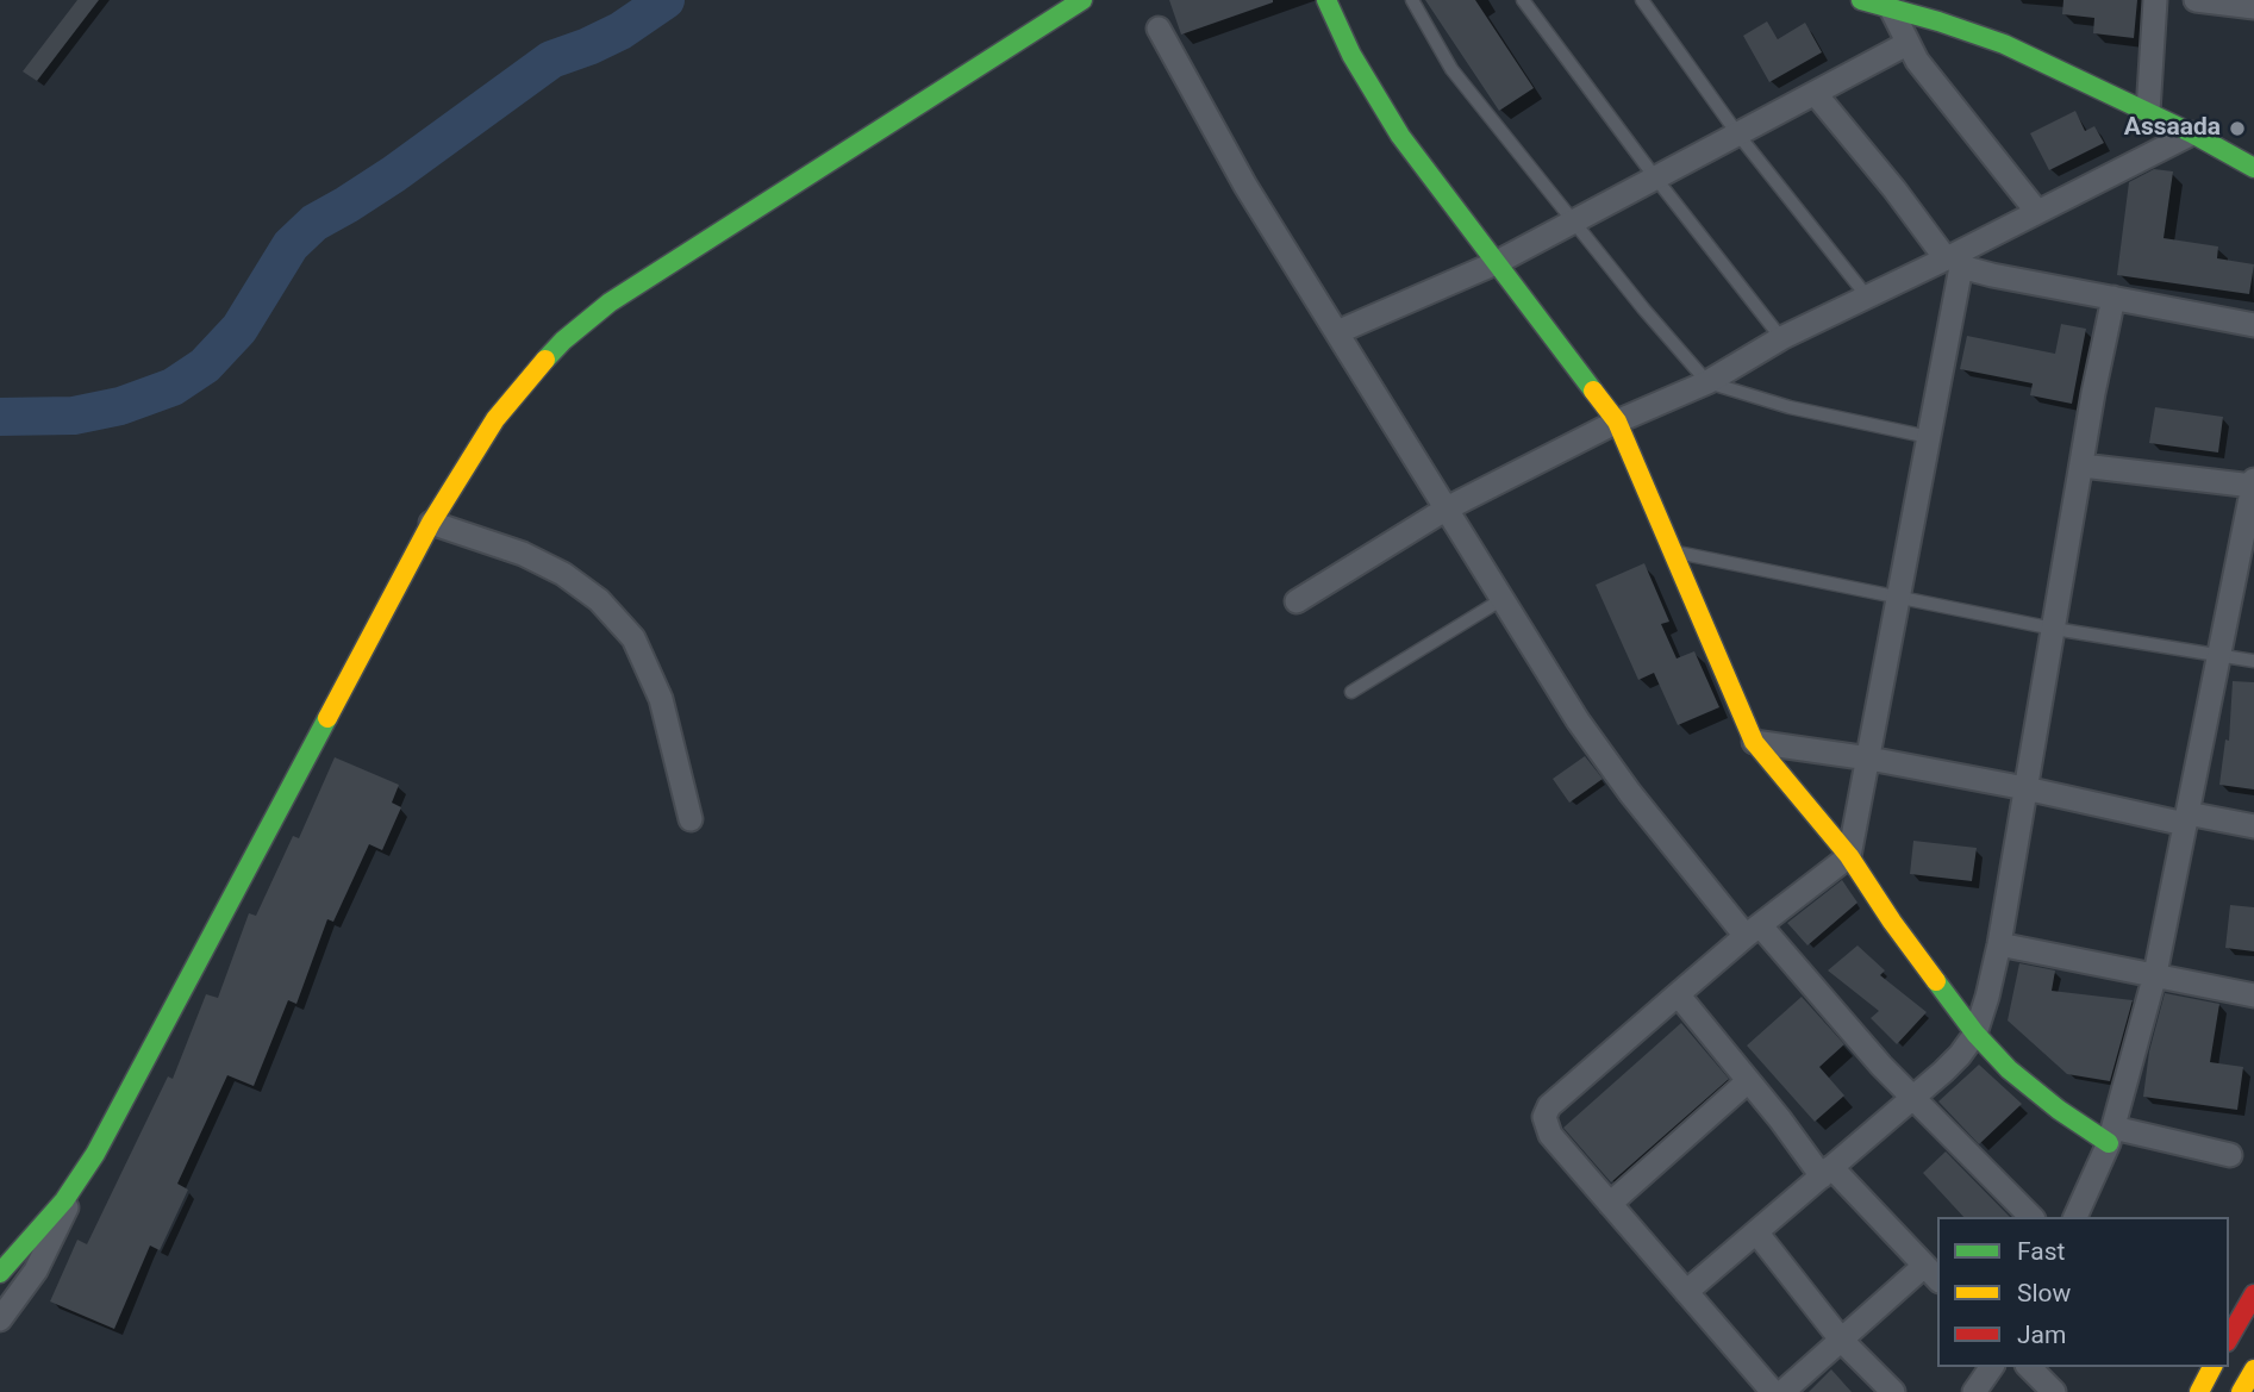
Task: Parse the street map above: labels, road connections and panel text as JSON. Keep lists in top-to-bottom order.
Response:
{
  "places": ["Assaada"],
  "legend": ["Fast", "Slow", "Jam"]
}
